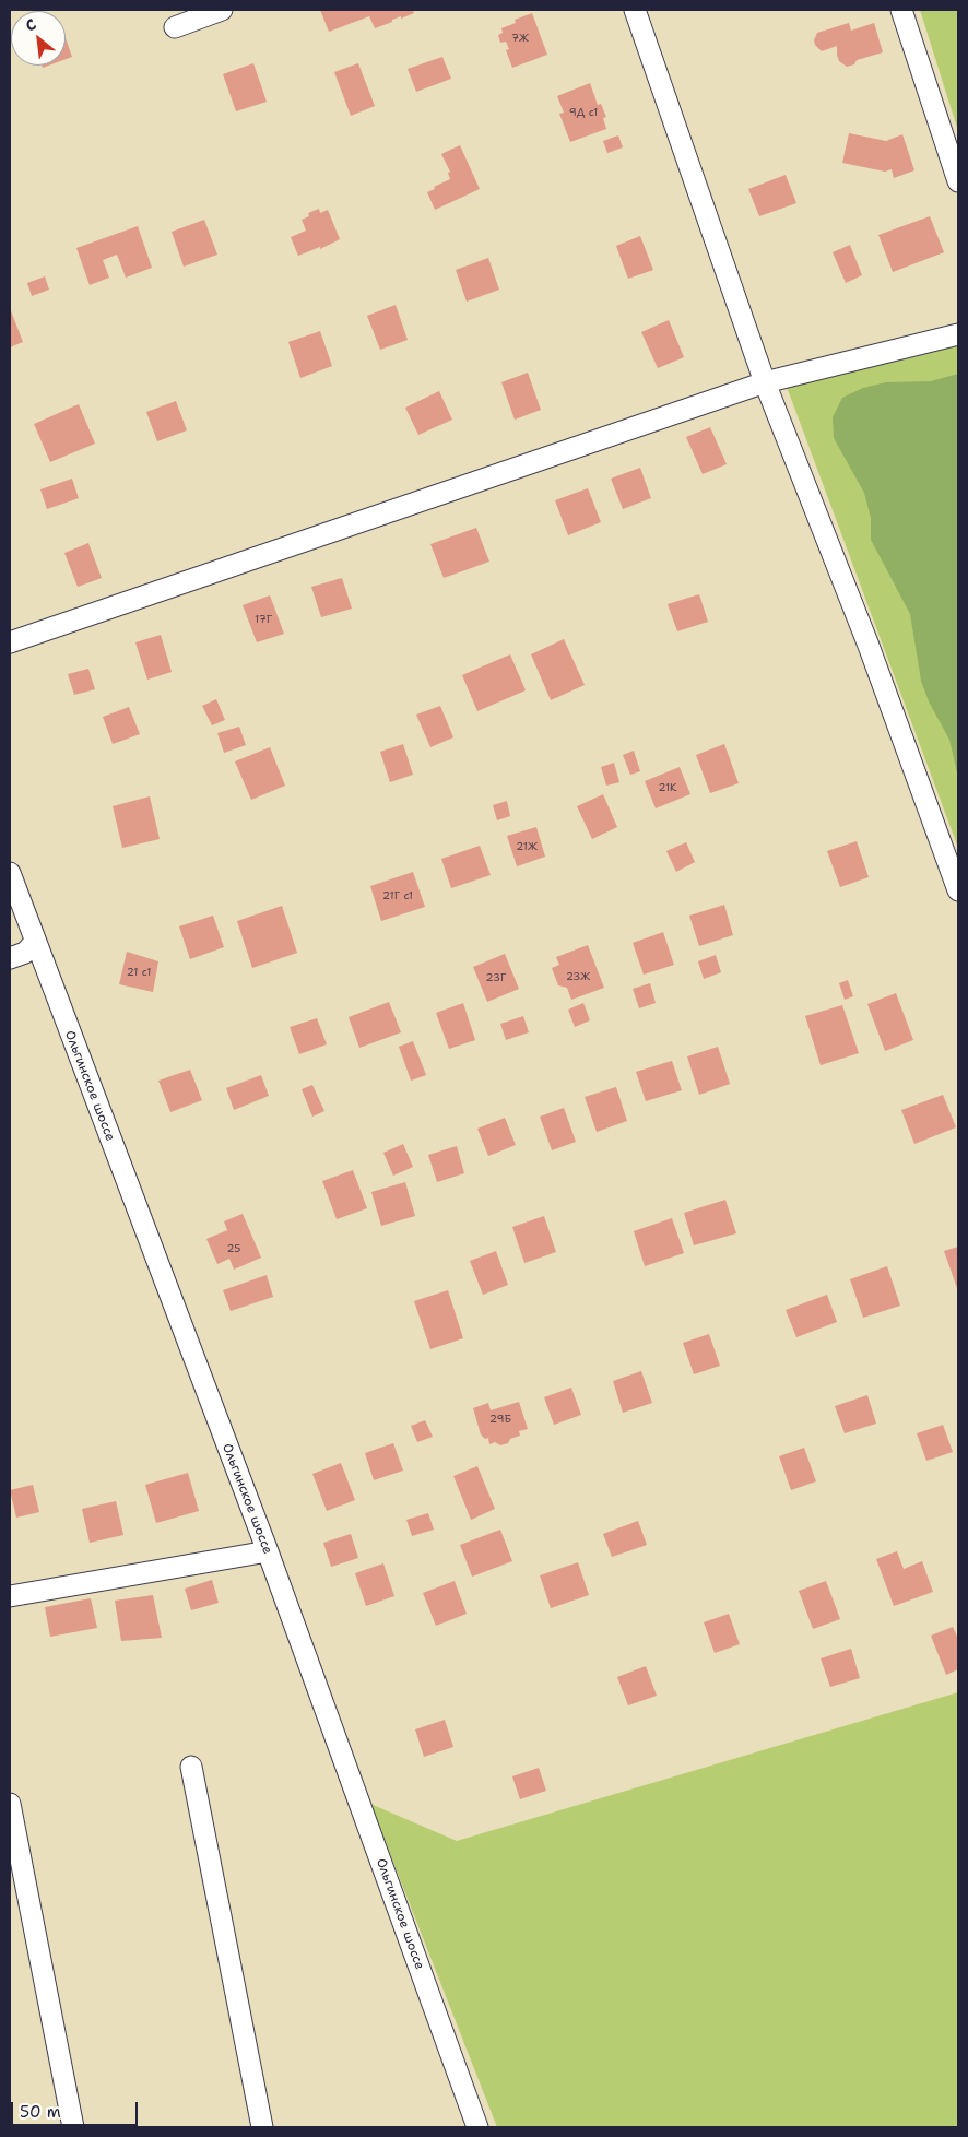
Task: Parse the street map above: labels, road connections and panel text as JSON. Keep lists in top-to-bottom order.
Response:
{
  "streets": {
    "street": ["Ольгинское шоссе"]
  },
  "house_numbers": [
    "7Ж",
    "9Д с1",
    "17Г",
    "21К",
    "21Ж",
    "21Г с1",
    "21 с1",
    "23Ж",
    "23Г",
    "25",
    "29Б"
  ],
  "scale_bar": "50 m",
  "north": "top left"
}
